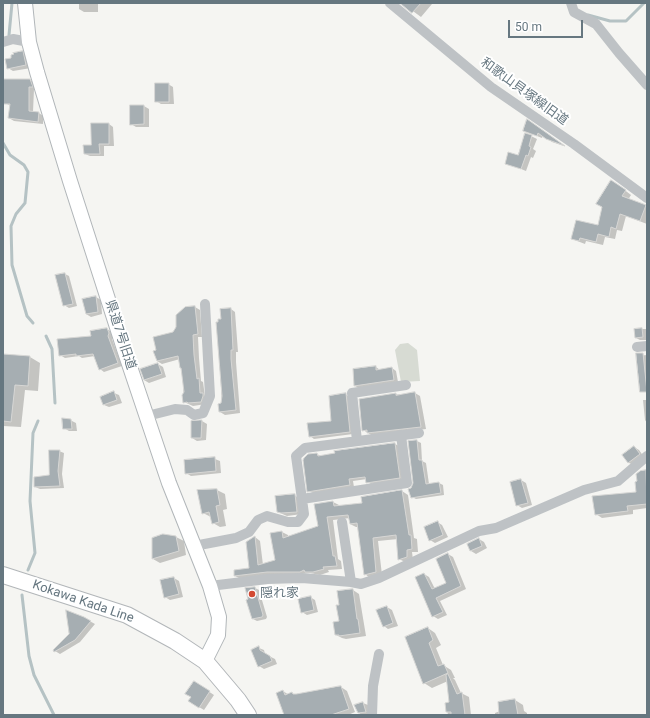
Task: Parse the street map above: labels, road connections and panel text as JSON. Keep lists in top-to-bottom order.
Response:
{
  "streets": {
    "main road": ["Kokawa Kada Line"],
    "street": ["和歌山貝塚線旧道", "県道7号旧道"]
  },
  "crossings": [
    ["県道7号旧道", "Kokawa Kada Line"]
  ],
  "places": ["隠れ家"],
  "scale_bar": "50 m"
}
